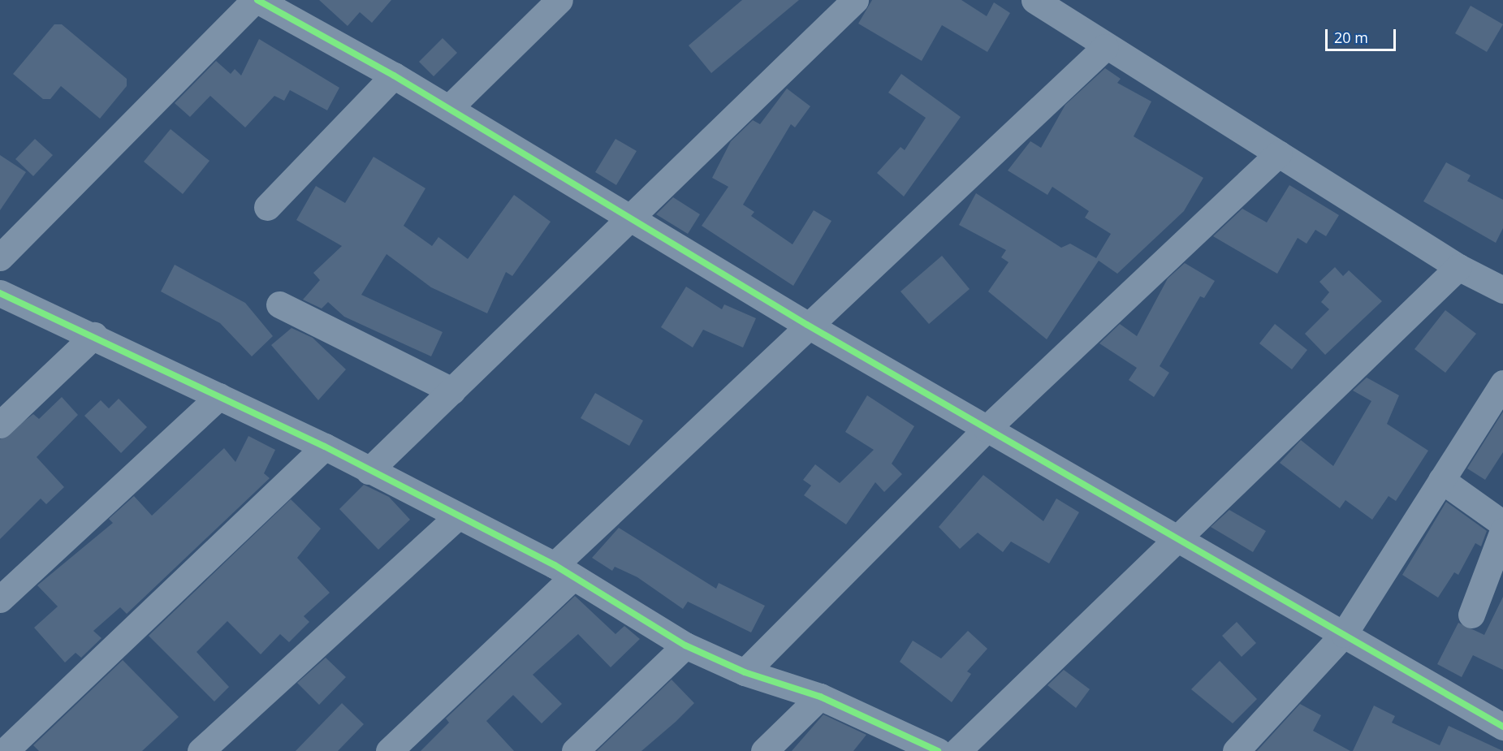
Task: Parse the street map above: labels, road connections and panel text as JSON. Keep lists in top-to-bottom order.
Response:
{
  "scale_bar": "20 m"
}
